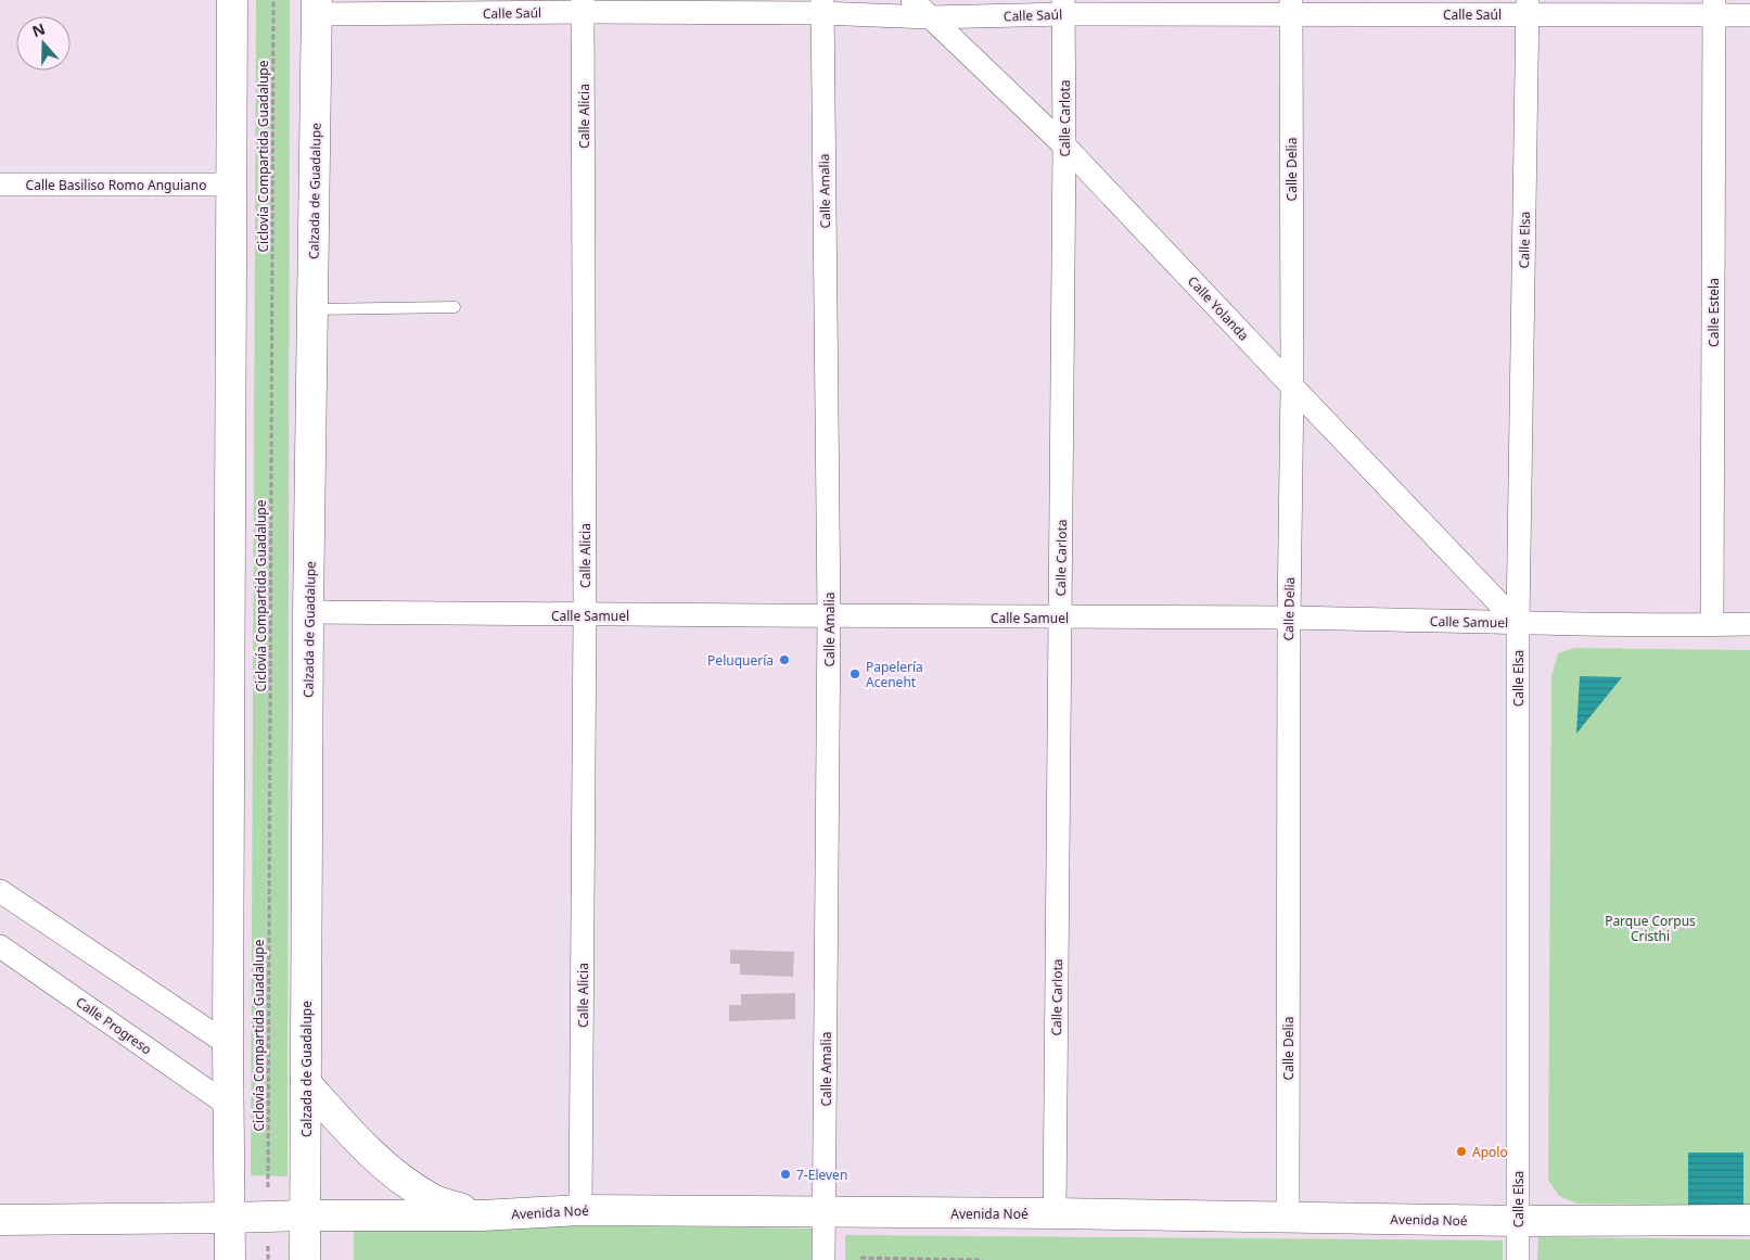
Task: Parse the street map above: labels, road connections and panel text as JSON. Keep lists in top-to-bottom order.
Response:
{
  "streets": {
    "main road": ["Calzada de Guadalupe", "Avenida Noé"],
    "street": [
      "Calle Saúl",
      "Calle Alicia",
      "Calle Carlota",
      "Calle Delia",
      "Calle Basiliso Romo Anguiano",
      "Calle Amalia",
      "Calle Elsa",
      "Calle Yolanda",
      "Calle Estela",
      "Calle Samuel",
      "Calle Progreso"
    ],
    "path": ["Ciclovía Compartida Guadalupe"]
  },
  "crossings": [
    ["Calle Saúl", "Calle Alicia"],
    ["Calle Saúl", "Calle Carlota"],
    ["Calle Saúl", "Calle Delia"],
    ["Calle Saúl", "Calzada de Guadalupe"],
    ["Calle Saúl", "Calle Amalia"],
    ["Calle Saúl", "Calle Elsa"],
    ["Calle Saúl", "Calle Yolanda"],
    ["Calle Saúl", "Calle Estela"],
    ["Calle Alicia", "Calle Samuel"],
    ["Calle Alicia", "Avenida Noé"],
    ["Calle Carlota", "Calle Yolanda"],
    ["Calle Carlota", "Calle Samuel"],
    ["Calle Carlota", "Avenida Noé"],
    ["Calle Delia", "Calle Yolanda"],
    ["Calle Delia", "Calle Samuel"],
    ["Calle Delia", "Avenida Noé"],
    ["Calzada de Guadalupe", "Calle Samuel"],
    ["Calzada de Guadalupe", "Avenida Noé"],
    ["Calle Amalia", "Calle Samuel"],
    ["Calle Amalia", "Avenida Noé"],
    ["Calle Elsa", "Calle Yolanda"],
    ["Calle Elsa", "Calle Samuel"],
    ["Calle Elsa", "Avenida Noé"],
    ["Calle Yolanda", "Calle Samuel"],
    ["Calle Estela", "Calle Samuel"]
  ],
  "parks": ["Parque Corpus Cristhi"],
  "places": [
    "Peluquería",
    "Papelería Aceneht",
    "Apolo",
    "7-Eleven"
  ],
  "north": "top"
}
